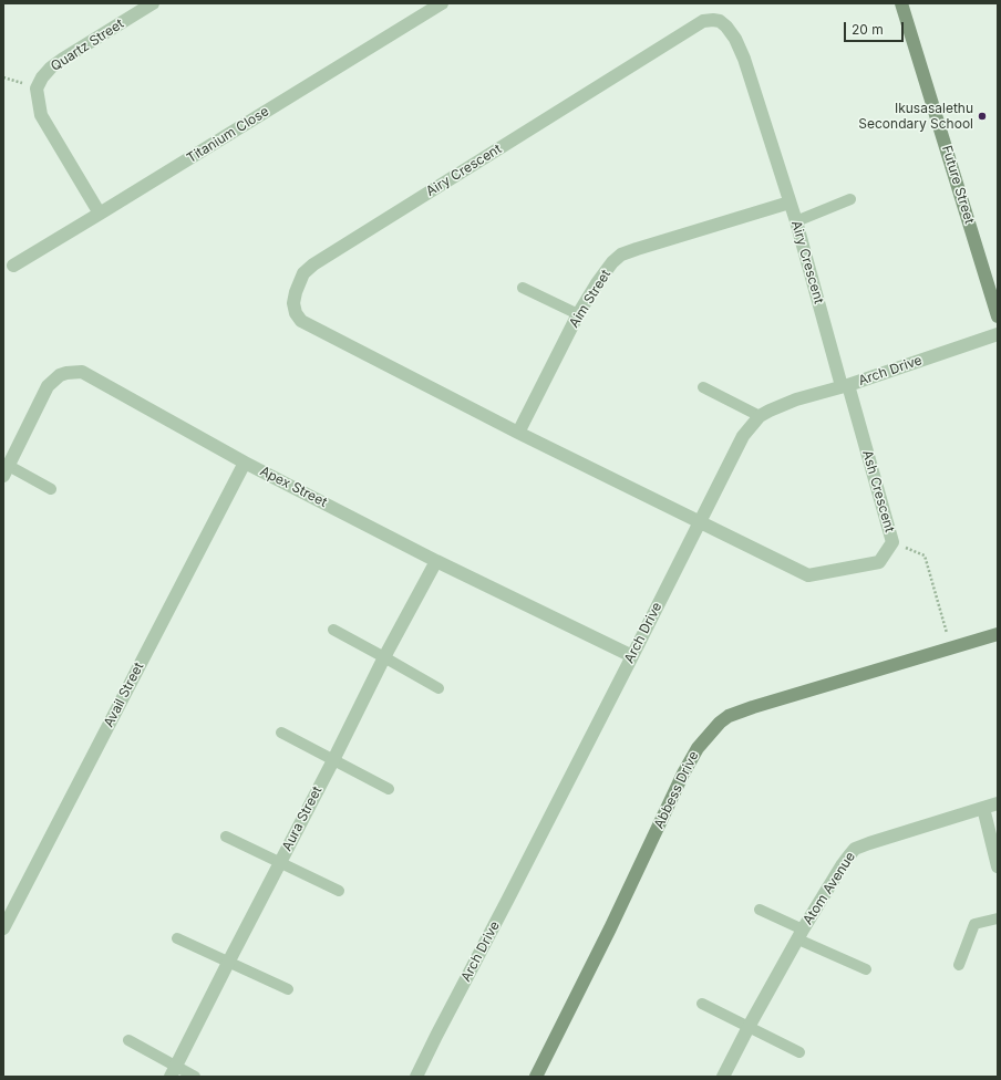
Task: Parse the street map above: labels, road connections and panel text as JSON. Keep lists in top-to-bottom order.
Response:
{
  "streets": {
    "street": [
      "Quartz Street",
      "Titanium Close",
      "Airy Crescent",
      "Future Street",
      "Aim Street",
      "Arch Drive",
      "Apex Street",
      "Ash Crescent",
      "Avail Street",
      "Abbess Drive",
      "Aura Street",
      "Atom Avenue"
    ]
  },
  "crossings": [
    ["Quartz Street", "Titanium Close"],
    ["Airy Crescent", "Aim Street"],
    ["Airy Crescent", "Arch Drive"],
    ["Airy Crescent", "Ash Crescent"],
    ["Arch Drive", "Apex Street"],
    ["Arch Drive", "Ash Crescent"],
    ["Apex Street", "Avail Street"],
    ["Apex Street", "Aura Street"]
  ],
  "places": ["Ikusasalethu Secondary School"],
  "scale_bar": "20 m"
}
